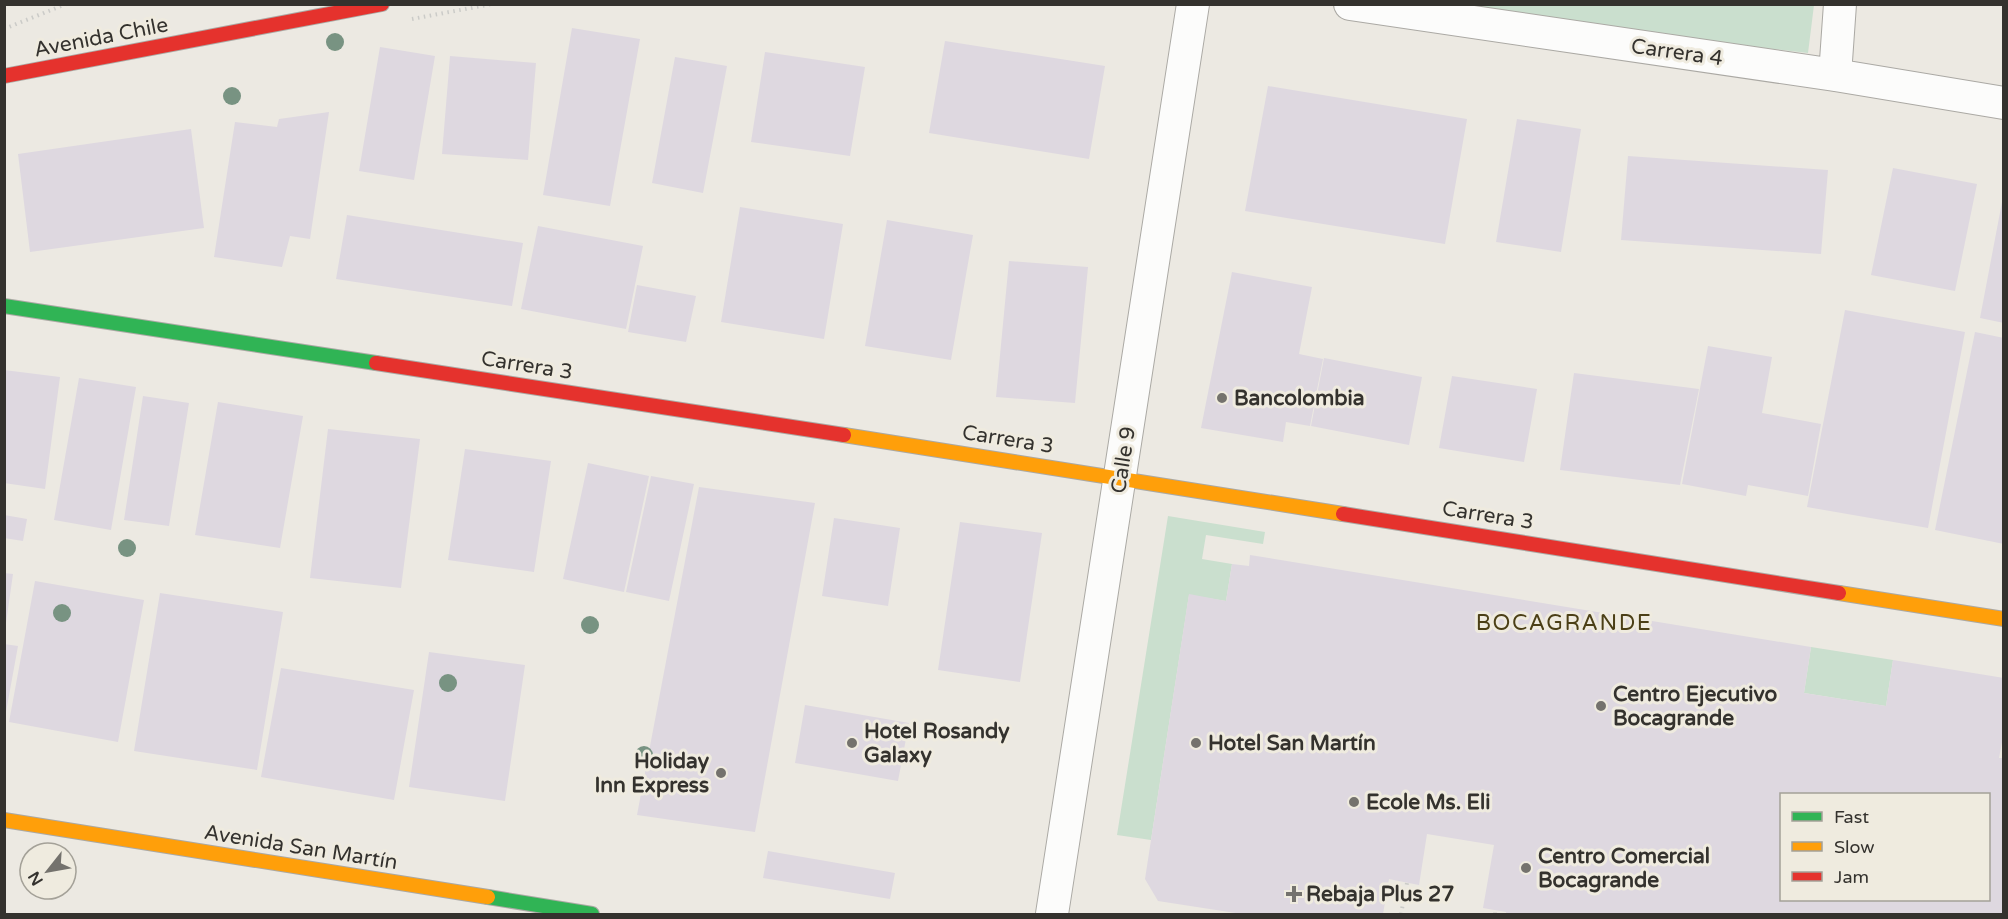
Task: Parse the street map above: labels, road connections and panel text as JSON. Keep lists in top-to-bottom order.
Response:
{
  "streets": {
    "main road": ["Avenida Chile", "Carrera 3", "Avenida San Martín"],
    "street": ["Carrera 4", "Calle 9"]
  },
  "crossings": [
    ["Carrera 3", "Calle 9"]
  ],
  "districts": ["BOCAGRANDE"],
  "places": {
    "other": [
      "Bancolombia",
      "Centro Ejecutivo Bocagrande",
      "Hotel Rosandy Galaxy",
      "Hotel San Martín",
      "Holiday Inn Express",
      "Ecole Ms. Eli",
      "Centro Comercial Bocagrande"
    ],
    "health": ["Rebaja Plus 27"]
  },
  "legend": ["Fast", "Slow", "Jam"],
  "north": "bottom left"
}
